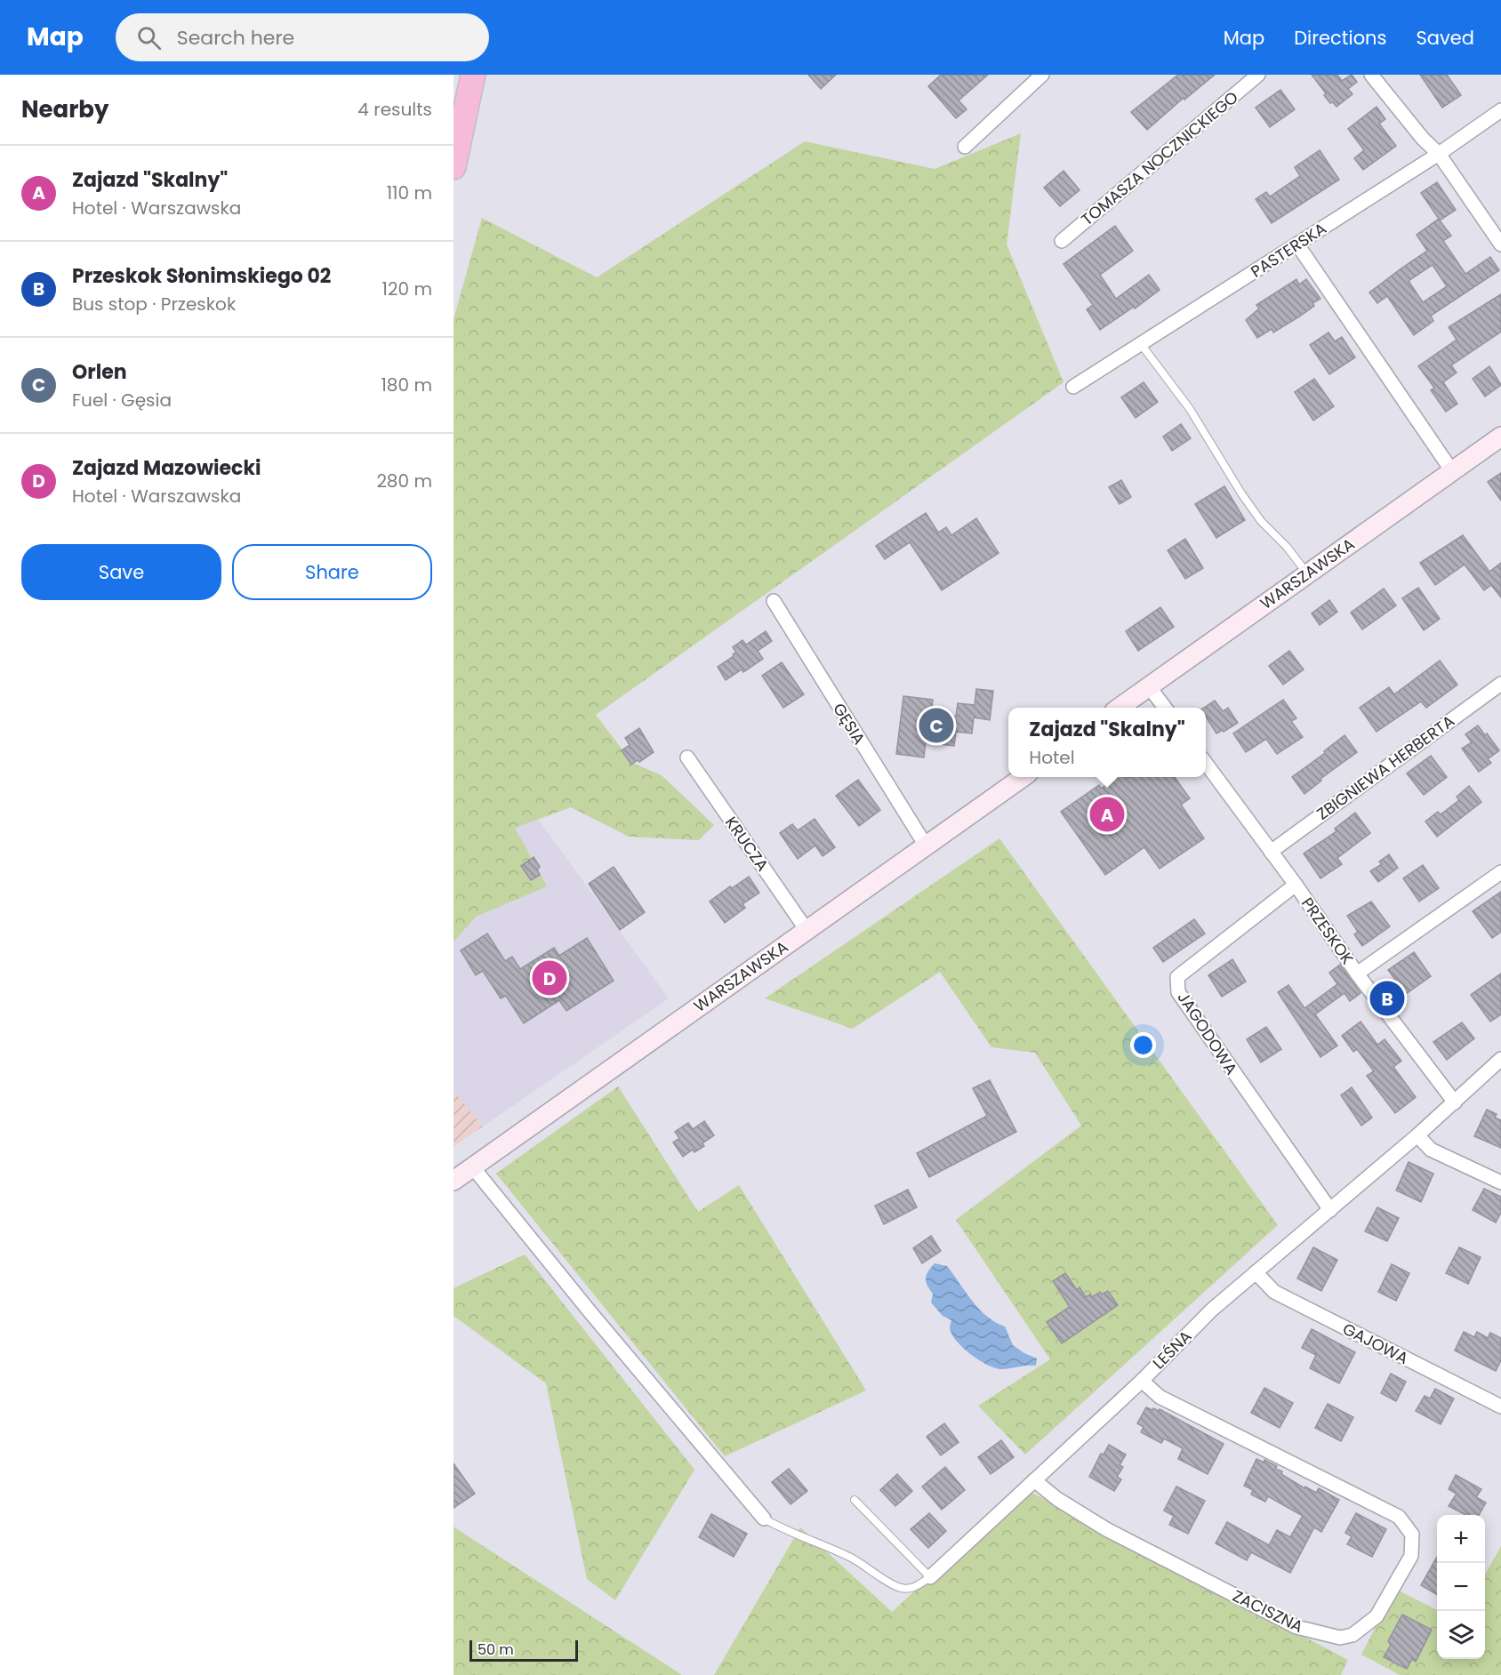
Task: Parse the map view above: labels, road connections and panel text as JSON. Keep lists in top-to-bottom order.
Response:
{
  "streets": {
    "street": [
      "TOMASZA NOCZNICKIEGO",
      "PASTERSKA",
      "WARSZAWSKA",
      "GĘSIA",
      "ZBIGNIEWA HERBERTA",
      "KRUCZA",
      "PRZESKOK",
      "JAGODOWA",
      "GAJOWA",
      "LEŚNA",
      "ZACISZNA"
    ]
  },
  "crossings": [
    ["WARSZAWSKA", "GĘSIA"],
    ["WARSZAWSKA", "KRUCZA"],
    ["ZBIGNIEWA HERBERTA", "PRZESKOK"],
    ["PRZESKOK", "JAGODOWA"],
    ["PRZESKOK", "LEŚNA"],
    ["JAGODOWA", "LEŚNA"],
    ["GAJOWA", "LEŚNA"],
    ["LEŚNA", "ZACISZNA"]
  ],
  "scale_bar": "50 m",
  "page": {
    "header": "Map",
    "search": "Search here",
    "nav": ["Map", "Directions", "Saved"],
    "heading": ["Nearby", "4 results"],
    "list": [
      {
        "mark": "A",
        "name": "Zajazd \"Skalny\"",
        "note": "Hotel · Warszawska",
        "value": "110 m"
      },
      {
        "mark": "B",
        "name": "Przeskok Słonimskiego 02",
        "note": "Bus stop · Przeskok",
        "value": "120 m"
      },
      {
        "mark": "C",
        "name": "Orlen",
        "note": "Fuel · Gęsia",
        "value": "180 m"
      },
      {
        "mark": "D",
        "name": "Zajazd Mazowiecki",
        "note": "Hotel · Warszawska",
        "value": "280 m"
      }
    ],
    "buttons": ["Save", "Share"],
    "pins": [
      "C",
      "A",
      "D",
      "B"
    ],
    "popup": ["Zajazd \"Skalny\"", "Hotel"],
    "map_buttons": ["+", "−"],
    "scale": "50 m"
  }
}
